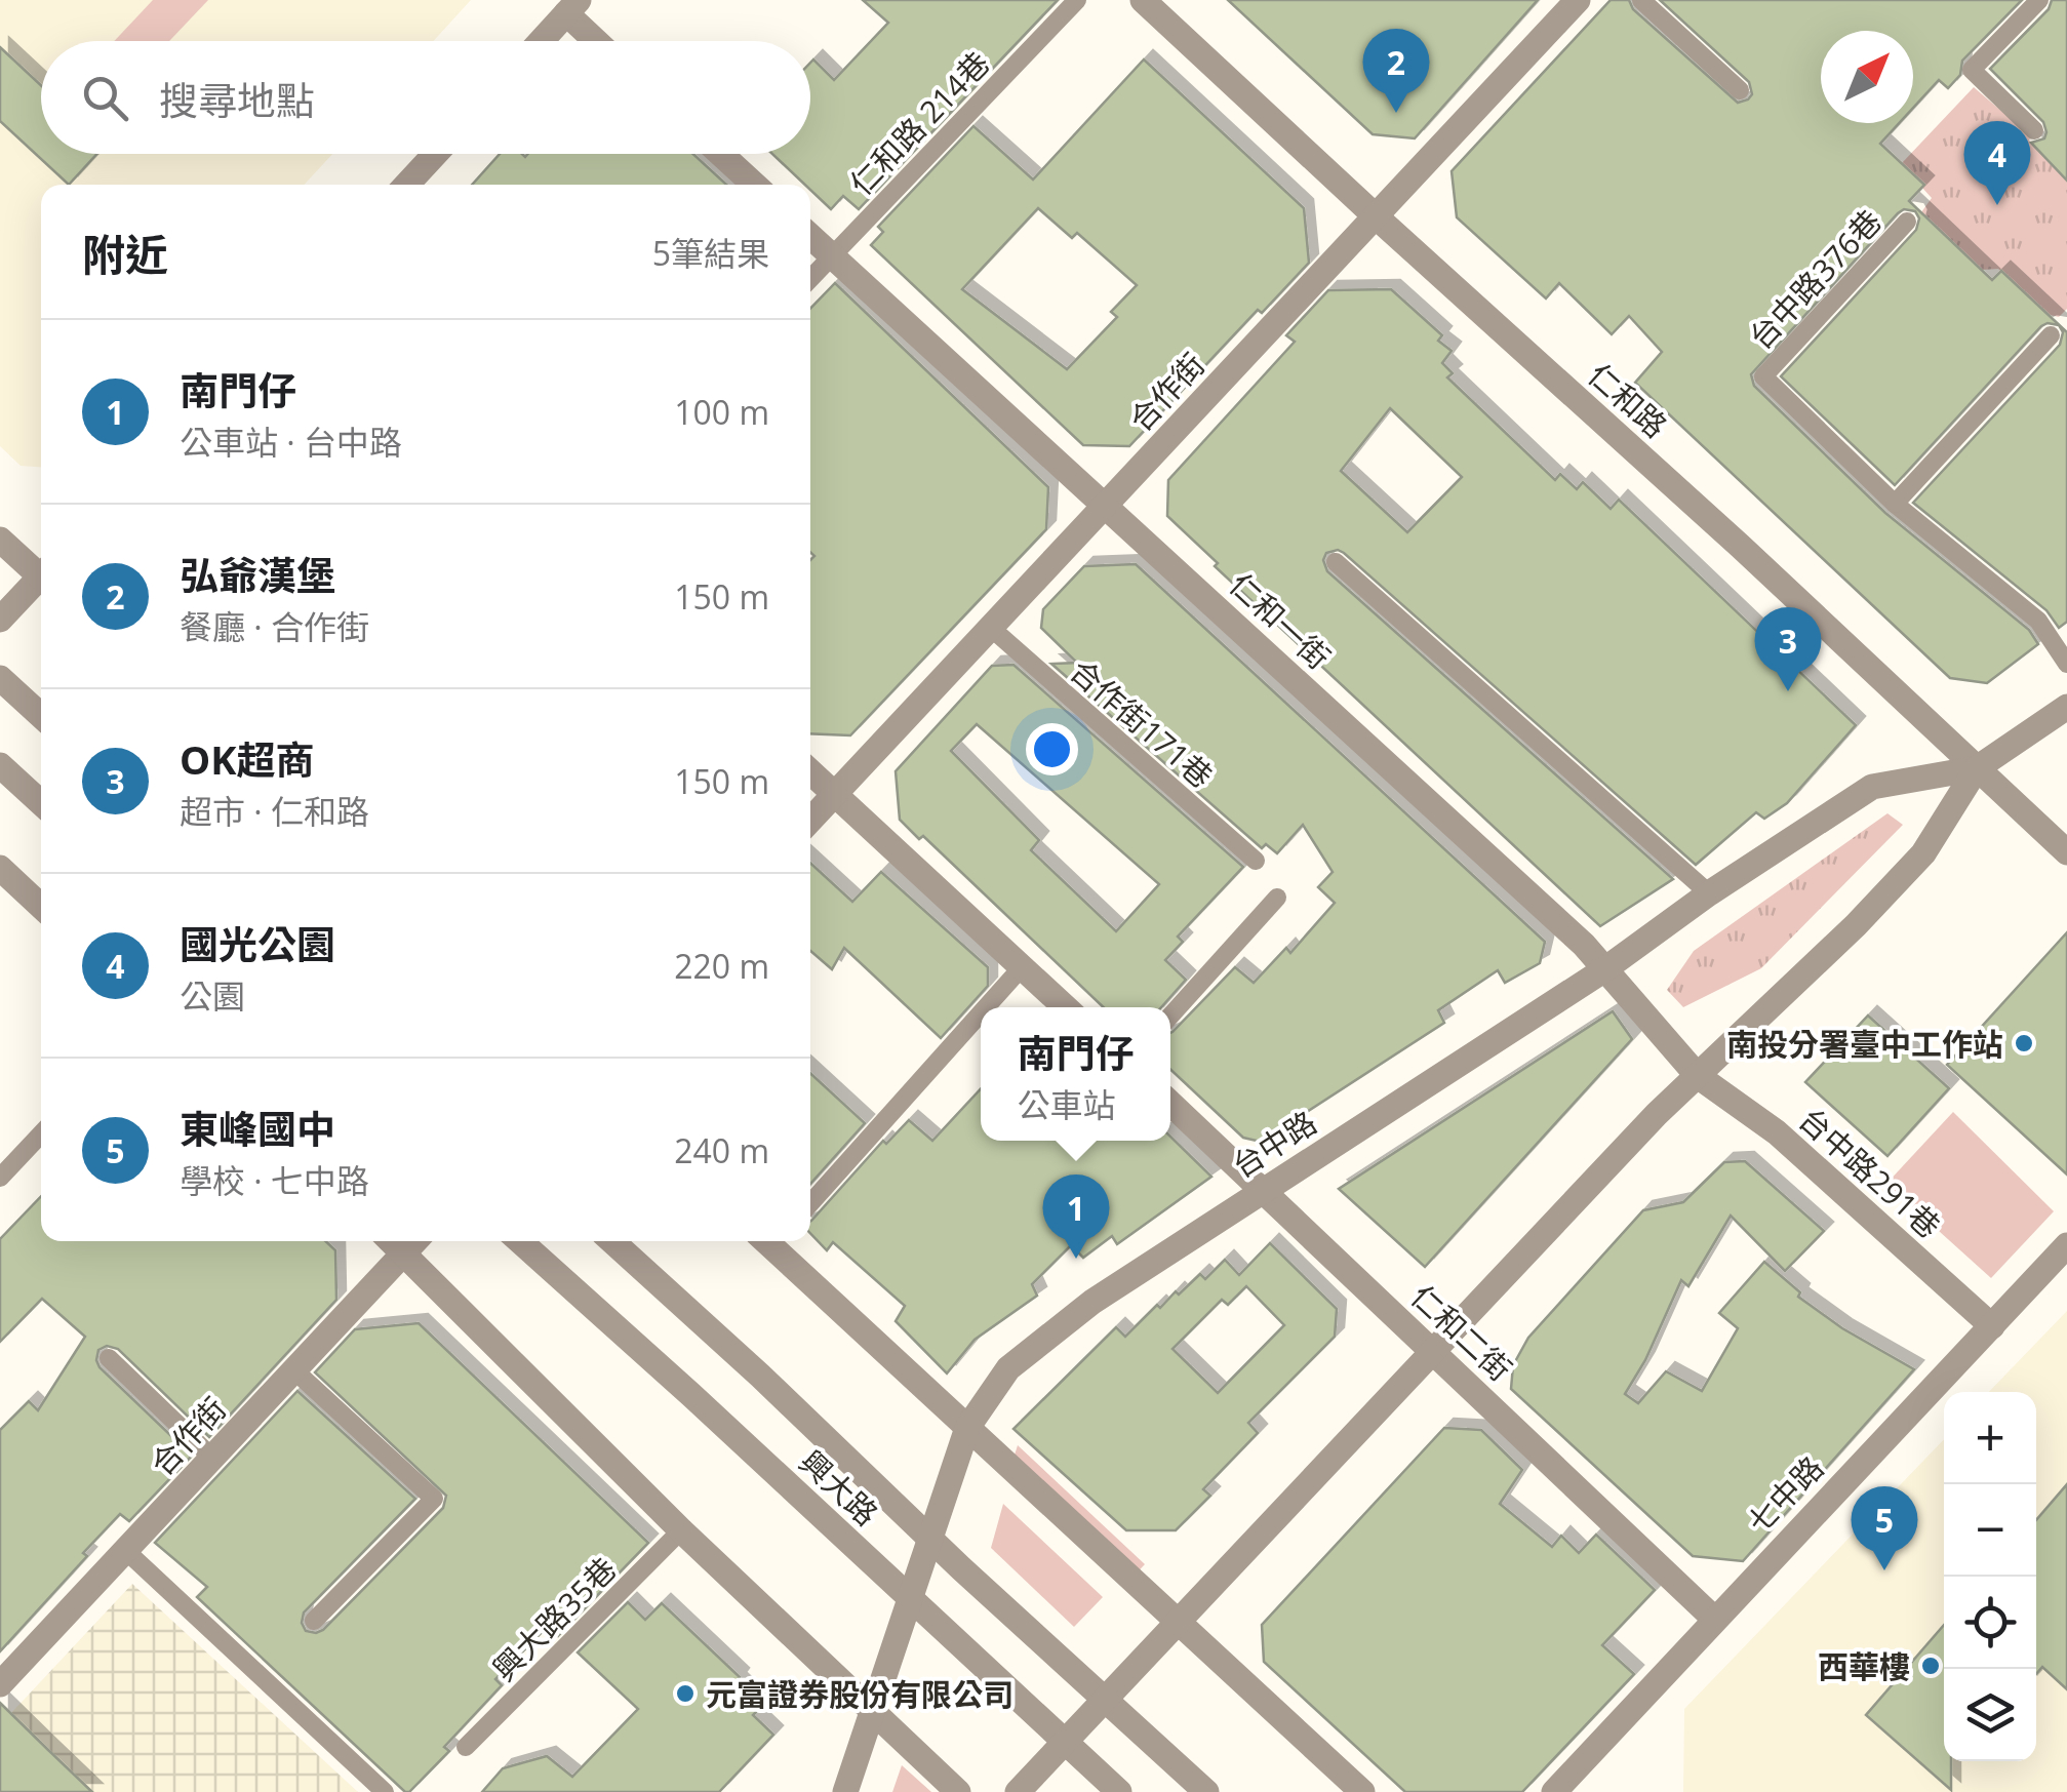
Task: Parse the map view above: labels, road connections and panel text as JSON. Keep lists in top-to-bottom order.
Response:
{
  "streets": {
    "street": [
      "合作街",
      "仁和路",
      "仁和一街",
      "台中路",
      "台中路291巷",
      "仁和二街",
      "興大路",
      "七中路"
    ],
    "lane": [
      "仁和路 214巷",
      "台中路376巷",
      "合作街171巷",
      "興大路35巷"
    ]
  },
  "crossings": [
    ["仁和路 214巷", "仁和一街"],
    ["合作街", "仁和路"],
    ["合作街", "仁和一街"],
    ["合作街", "合作街171巷"],
    ["仁和路", "台中路"],
    ["仁和一街", "台中路"],
    ["仁和一街", "台中路291巷"],
    ["台中路", "台中路291巷"],
    ["台中路", "仁和二街"],
    ["台中路", "興大路"],
    ["台中路291巷", "七中路"],
    ["仁和二街", "七中路"]
  ],
  "places": ["南投分署臺中工作站", "西華樓", "元富證券股份有限公司"],
  "north": "top right",
  "page": {
    "pins": [
      "2",
      "4",
      "3",
      "1",
      "5"
    ],
    "search": "搜尋地點",
    "heading": ["附近", "5筆結果"],
    "list": [
      {
        "mark": "1",
        "name": "南門仔",
        "note": "公車站 · 台中路",
        "value": "100 m"
      },
      {
        "mark": "2",
        "name": "弘爺漢堡",
        "note": "餐廳 · 合作街",
        "value": "150 m"
      },
      {
        "mark": "3",
        "name": "OK超商",
        "note": "超市 · 仁和路",
        "value": "150 m"
      },
      {
        "mark": "4",
        "name": "國光公園",
        "note": "公園",
        "value": "220 m"
      },
      {
        "mark": "5",
        "name": "東峰國中",
        "note": "學校 · 七中路",
        "value": "240 m"
      }
    ],
    "popup": ["南門仔", "公車站"],
    "map_buttons": ["+", "−"]
  }
}
